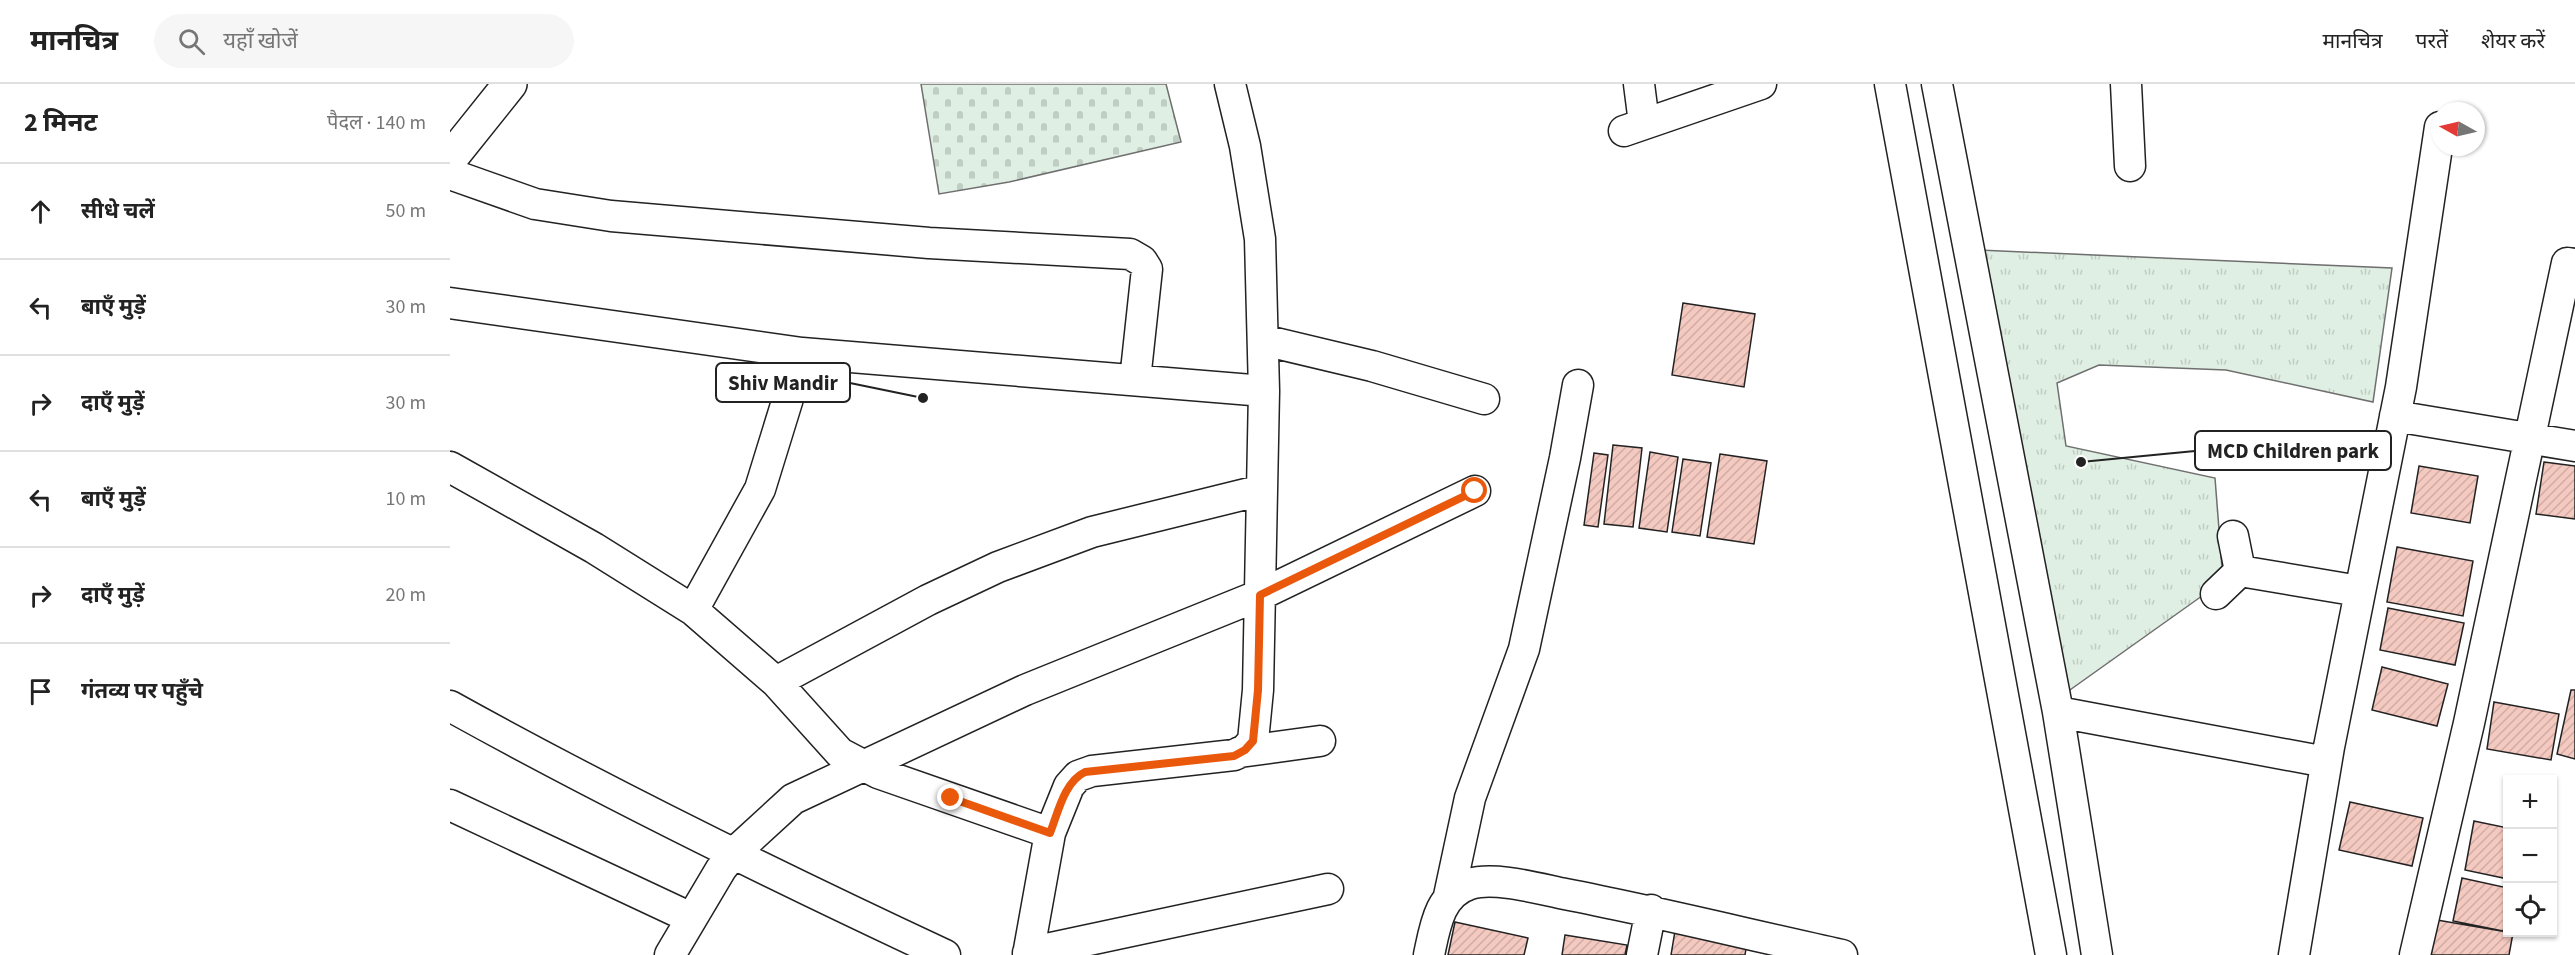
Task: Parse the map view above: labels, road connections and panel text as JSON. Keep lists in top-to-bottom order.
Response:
{
  "places": ["Shiv Mandir", "MCD Children park"],
  "north": "left",
  "page": {
    "header": "मानचित्र",
    "search": "यहाँ खोजें",
    "nav": ["मानचित्र", "परतें", "शेयर करें"],
    "heading": ["2 मिनट", "पैदल · 140 m"],
    "list": [
      ["सीधे चलें", "50 m"],
      ["बाएँ मुड़ें", "30 m"],
      ["दाएँ मुड़ें", "30 m"],
      ["बाएँ मुड़ें", "10 m"],
      ["दाएँ मुड़ें", "20 m"],
      "गंतव्य पर पहुँचे"
    ],
    "map_buttons": ["+", "−"]
  }
}
